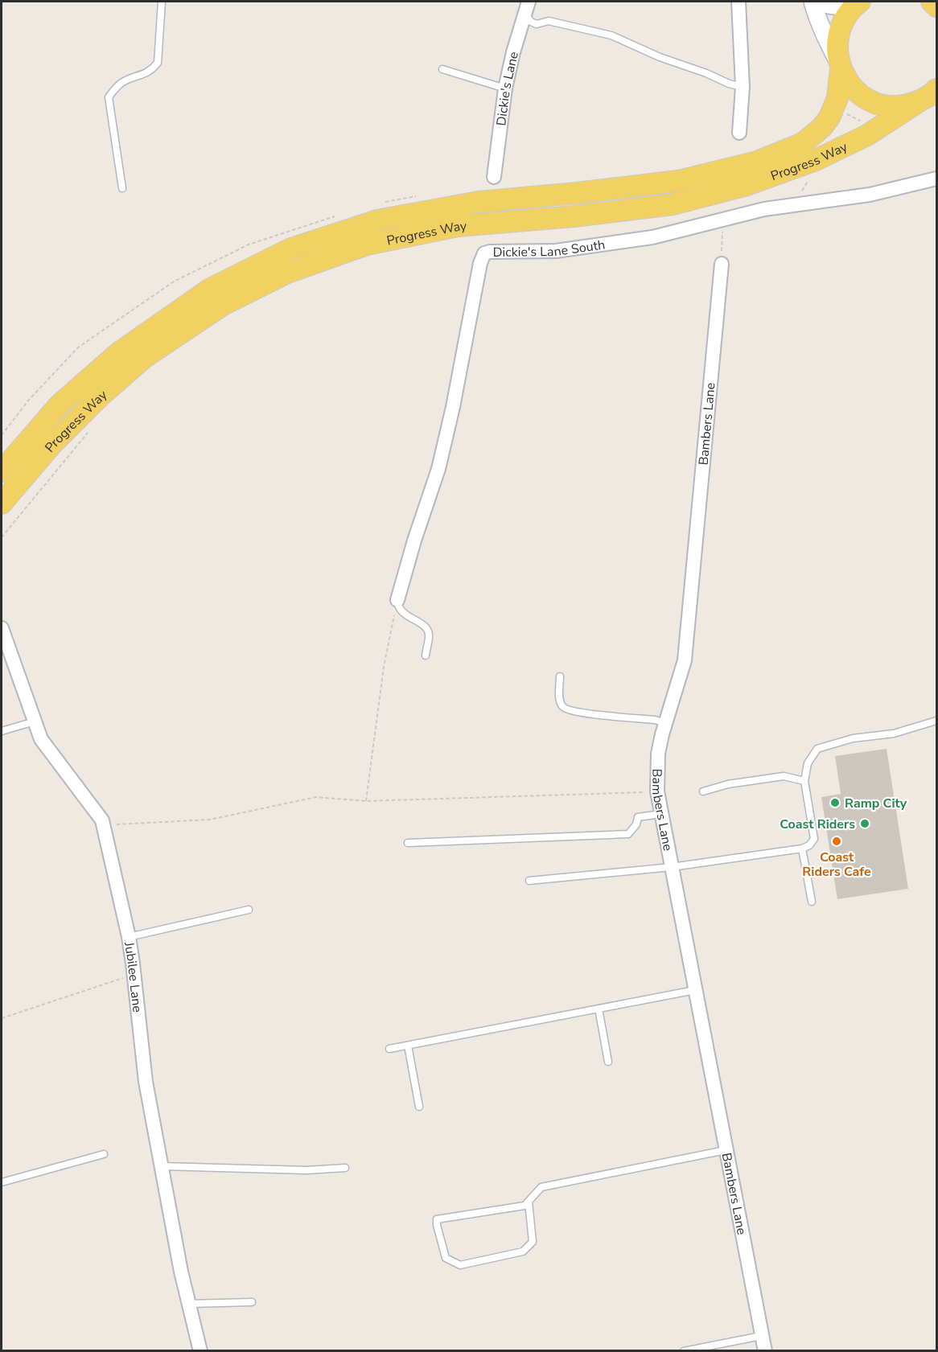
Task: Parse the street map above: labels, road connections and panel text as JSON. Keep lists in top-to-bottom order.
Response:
{
  "streets": {
    "main road": ["Progress Way"],
    "street": [
      "Dickie's Lane",
      "Dickie's Lane South",
      "Bambers Lane",
      "Jubilee Lane"
    ]
  },
  "places": ["Ramp City", "Coast Riders", "Coast Riders Cafe"]
}
